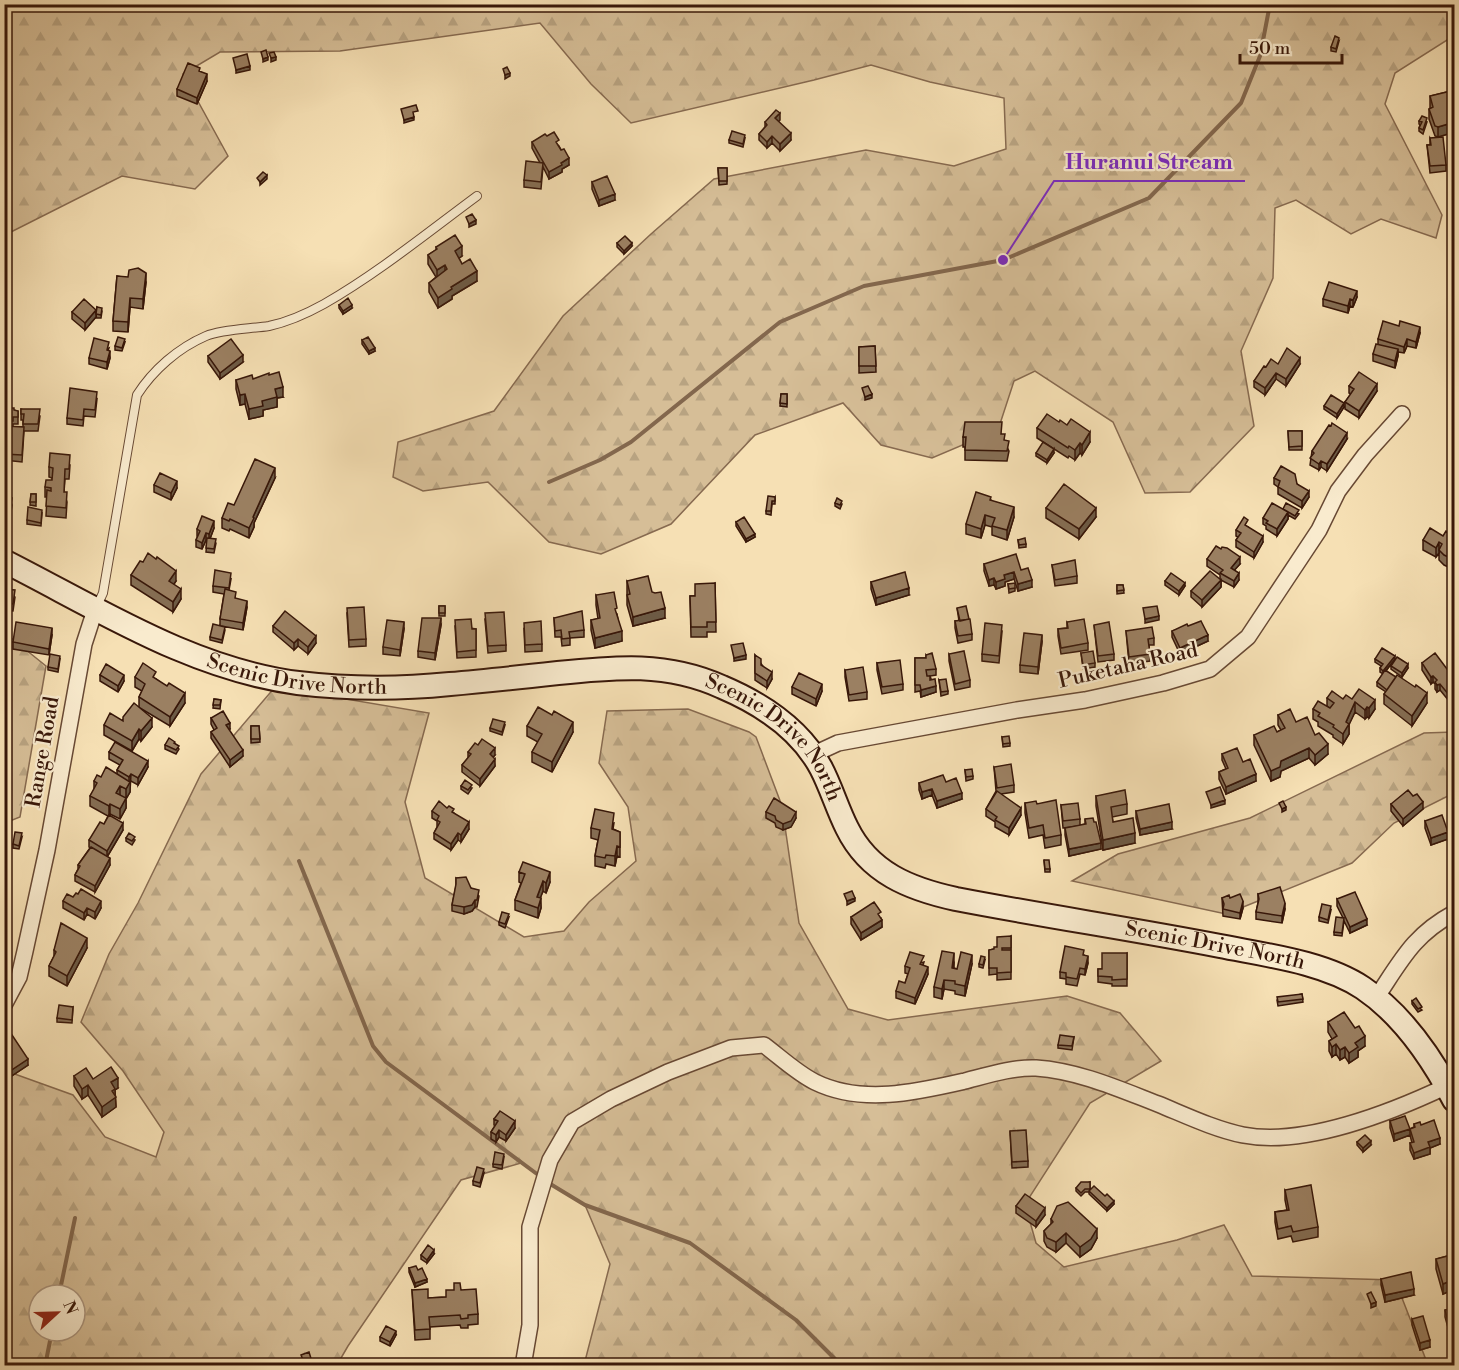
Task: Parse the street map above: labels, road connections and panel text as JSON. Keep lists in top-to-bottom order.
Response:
{
  "streets": {
    "main road": ["Scenic Drive North"],
    "street": ["Puketaha Road", "Range Road"]
  },
  "crossings": [
    ["Puketaha Road", "Scenic Drive North"],
    ["Scenic Drive North", "Range Road"]
  ],
  "places": ["Huranui Stream"],
  "scale_bar": "50 m",
  "north": "right"
}
